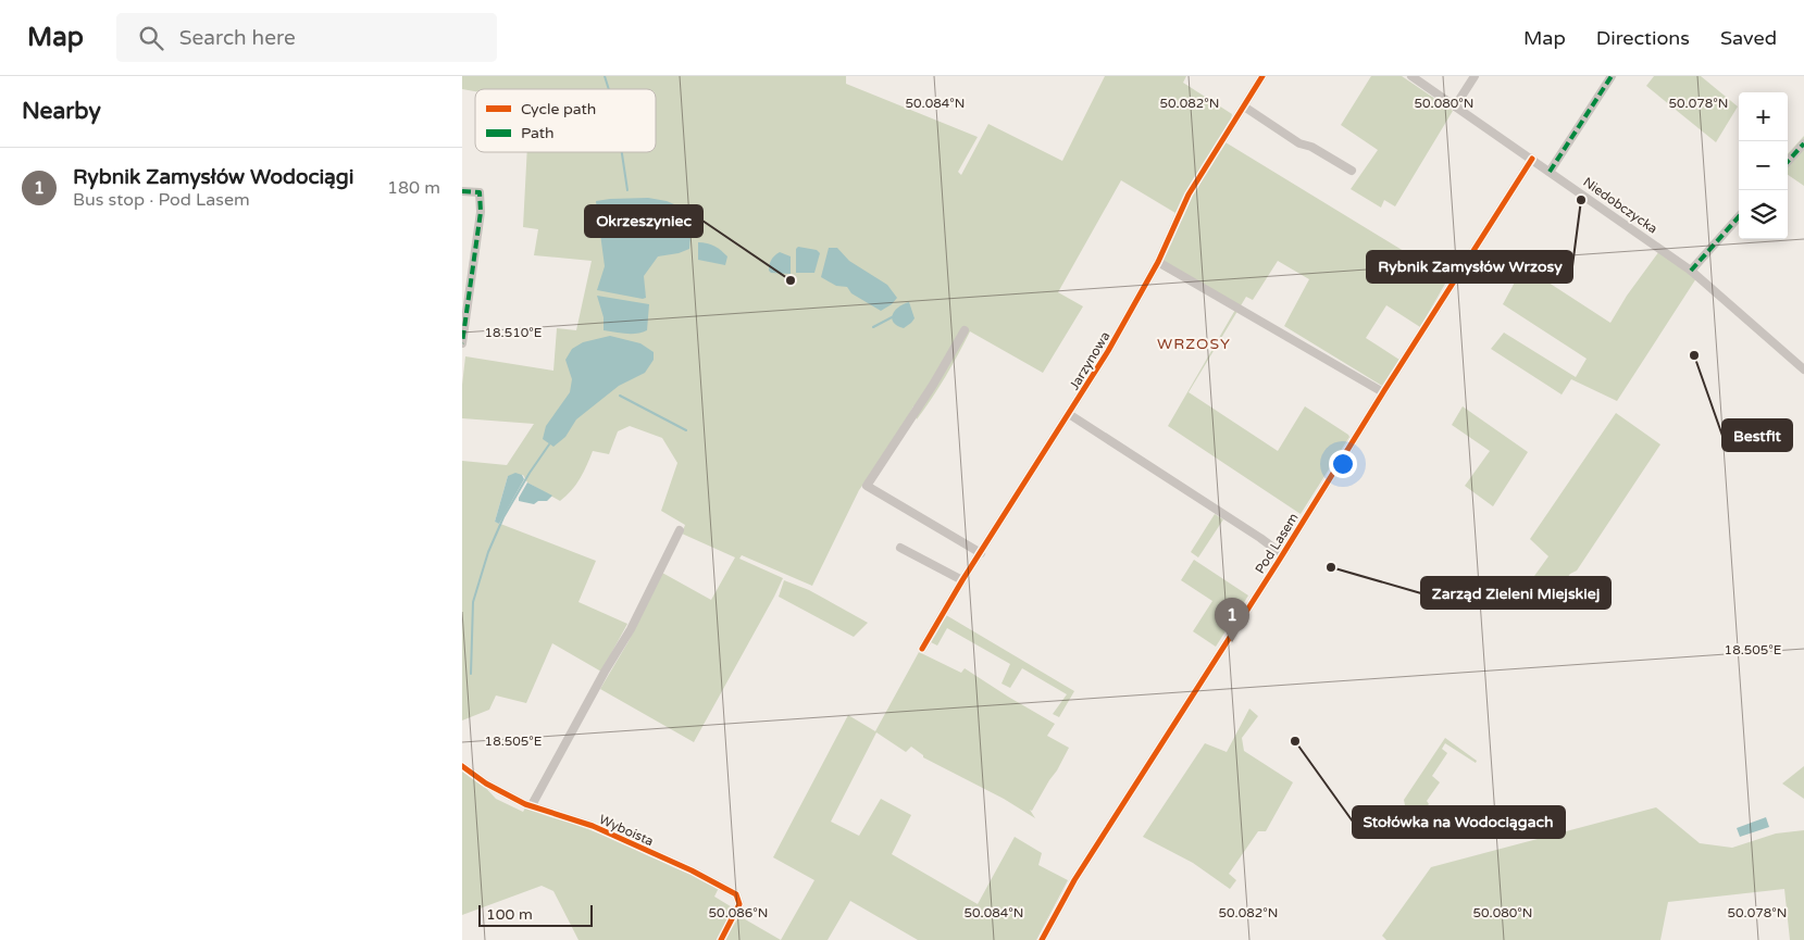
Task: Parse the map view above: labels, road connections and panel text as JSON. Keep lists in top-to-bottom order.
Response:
{
  "streets": {
    "street": [
      "Niedobczycka",
      "Jarzynowa",
      "Pod Lasem",
      "Wyboista"
    ]
  },
  "crossings": [
    ["Niedobczycka", "Pod Lasem"]
  ],
  "districts": ["WRZOSY"],
  "places": [
    "Rybnik Zamysłów Wrzosy",
    "Okrzeszyniec",
    "Bestfit",
    "Zarząd Zieleni Miejskiej",
    "Stołówka na Wodociągach"
  ],
  "legend": ["Cycle path", "Path"],
  "scale_bar": "100 m",
  "page": {
    "header": "Map",
    "search": "Search here",
    "nav": ["Map", "Directions", "Saved"],
    "heading": "Nearby",
    "map_buttons": ["+", "−"],
    "list": [
      {
        "mark": "1",
        "name": "Rybnik Zamysłów Wodociągi",
        "note": "Bus stop · Pod Lasem",
        "value": "180 m"
      }
    ],
    "pins": "1",
    "scale": "100 m"
  },
  "coordinates": [
    "50.084°N",
    "50.082°N",
    "50.080°N",
    "50.078°N",
    "18.510°E",
    "18.505°E",
    "50.086°N"
  ]
}
